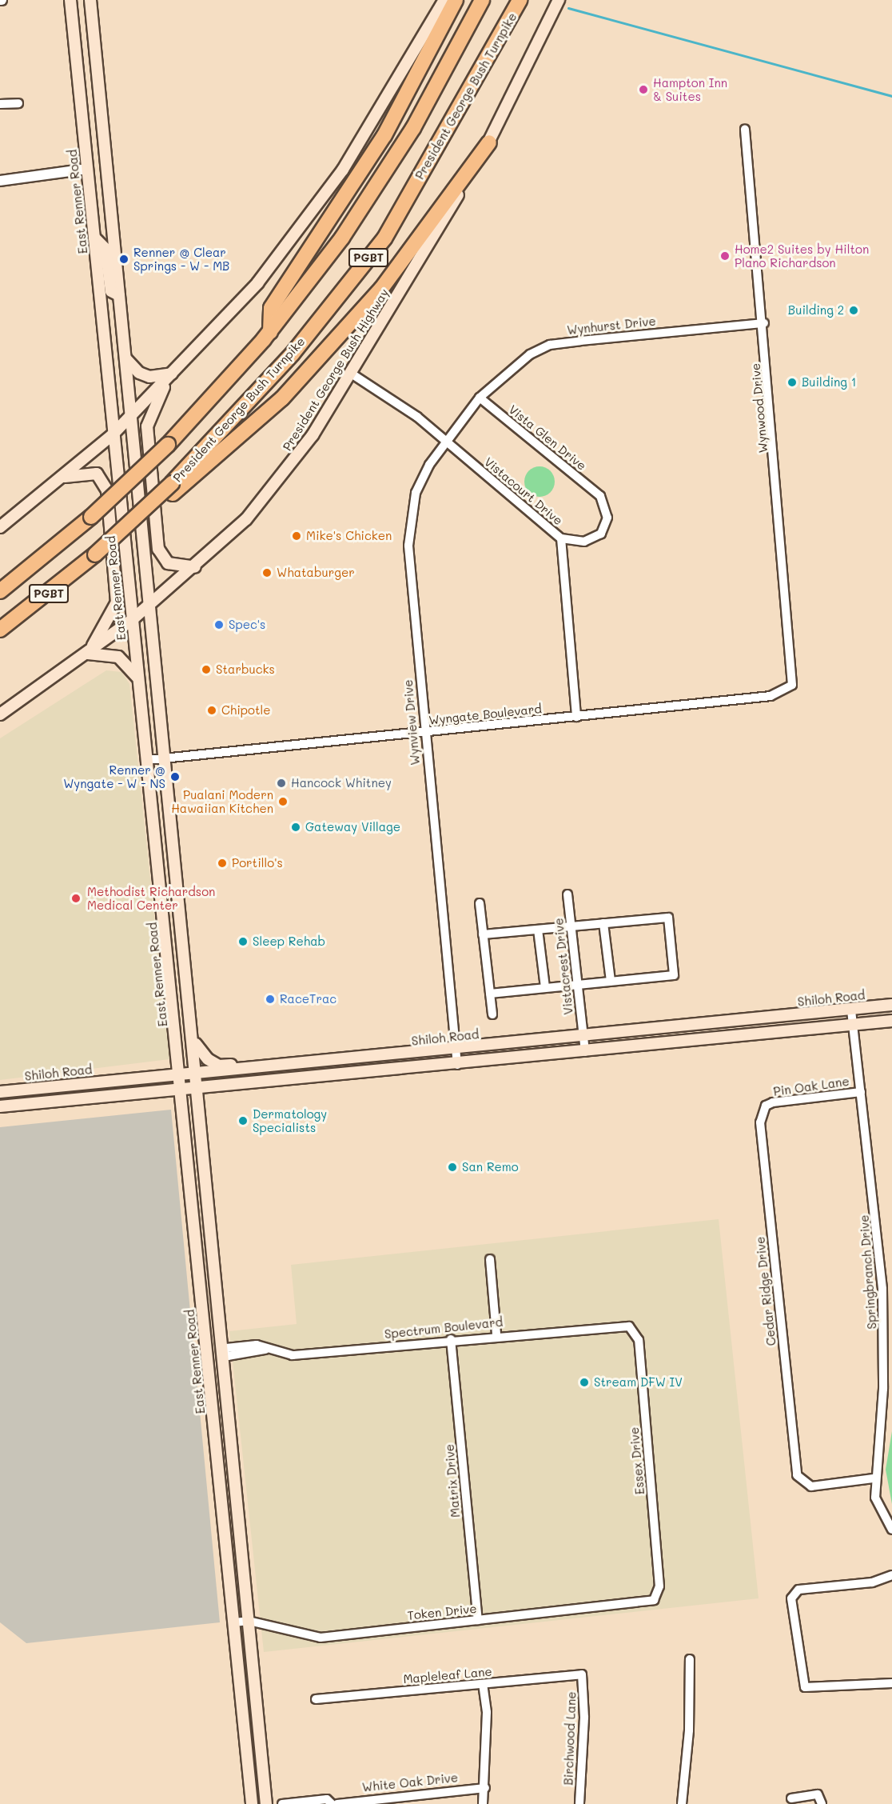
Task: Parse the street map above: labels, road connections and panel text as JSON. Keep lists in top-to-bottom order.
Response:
{
  "streets": {
    "highway": ["President George Bush Turnpike", "PGBT"],
    "main road": ["East Renner Road", "President George Bush Highway", "Shiloh Road"],
    "street": [
      "Wynhurst Drive",
      "Wynwood Drive",
      "Vista Glen Drive",
      "Vistacourt Drive",
      "Wyngate Boulevard",
      "Wynview Drive",
      "Vistacrest Drive",
      "Pin Oak Lane",
      "Springbranch Drive",
      "Cedar Ridge Drive",
      "Spectrum Boulevard",
      "Essex Drive",
      "Matrix Drive",
      "Token Drive",
      "Mapleleaf Lane",
      "Birchwood Lane",
      "White Oak Drive"
    ]
  },
  "crossings": [
    ["President George Bush Turnpike", "PGBT"],
    ["East Renner Road", "President George Bush Highway"],
    ["East Renner Road", "Wyngate Boulevard"],
    ["East Renner Road", "Shiloh Road"],
    ["East Renner Road", "Token Drive"],
    ["Wynhurst Drive", "Wynwood Drive"],
    ["Wynhurst Drive", "Vista Glen Drive"],
    ["Wynhurst Drive", "Wynview Drive"],
    ["President George Bush Highway", "Vistacourt Drive"],
    ["Wynwood Drive", "Wyngate Boulevard"],
    ["Vista Glen Drive", "Vistacourt Drive"],
    ["Vista Glen Drive", "Wynview Drive"],
    ["Vistacourt Drive", "Wyngate Boulevard"],
    ["Vistacourt Drive", "Wynview Drive"],
    ["Wyngate Boulevard", "Wynview Drive"],
    ["Wynview Drive", "Shiloh Road"],
    ["Vistacrest Drive", "Shiloh Road"],
    ["Shiloh Road", "Springbranch Drive"],
    ["Pin Oak Lane", "Springbranch Drive"],
    ["Pin Oak Lane", "Cedar Ridge Drive"],
    ["Springbranch Drive", "Cedar Ridge Drive"],
    ["Spectrum Boulevard", "Essex Drive"],
    ["Spectrum Boulevard", "Matrix Drive"],
    ["Essex Drive", "Token Drive"],
    ["Matrix Drive", "Token Drive"],
    ["Mapleleaf Lane", "Birchwood Lane"]
  ],
  "places": [
    "Hampton Inn & Suites",
    "Home2 Suites by Hilton Plano Richardson",
    "Renner @ Clear Springs - W - MB",
    "Building 2",
    "Building 1",
    "Mike's Chicken",
    "Whataburger",
    "Spec's",
    "Starbucks",
    "Chipotle",
    "Renner @ Wyngate - W - NS",
    "Hancock Whitney",
    "Pualani Modern Hawaiian Kitchen",
    "Gateway Village",
    "Portillo's",
    "Methodist Richardson Medical Center",
    "Sleep Rehab",
    "RaceTrac",
    "Dermatology Specialists",
    "San Remo",
    "Stream DFW IV"
  ]
}
